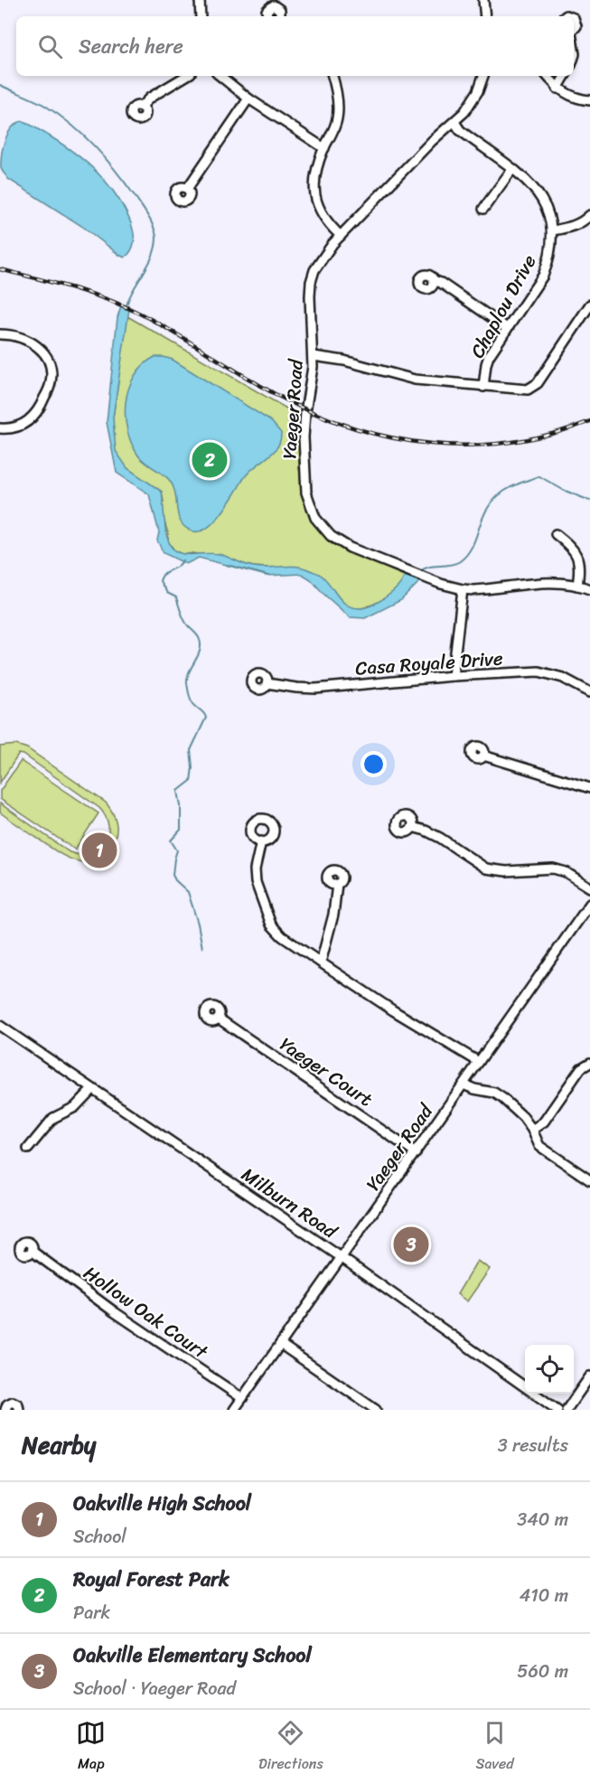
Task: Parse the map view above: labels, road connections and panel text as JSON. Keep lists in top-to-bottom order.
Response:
{
  "streets": {
    "street": [
      "Chaplou Drive",
      "Yaeger Road",
      "Casa Royale Drive",
      "Yaeger Court",
      "Milburn Road",
      "Hollow Oak Court"
    ]
  },
  "crossings": [
    ["Chaplou Drive", "Yaeger Road"],
    ["Yaeger Road", "Yaeger Court"],
    ["Yaeger Road", "Milburn Road"],
    ["Yaeger Road", "Hollow Oak Court"]
  ],
  "page": {
    "search": "Search here",
    "pins": ["2", "1", "3"],
    "heading": ["Nearby", "3 results"],
    "list": [
      {
        "mark": "1",
        "name": "Oakville High School",
        "note": "School",
        "value": "340 m"
      },
      {
        "mark": "2",
        "name": "Royal Forest Park",
        "note": "Park",
        "value": "410 m"
      },
      {
        "mark": "3",
        "name": "Oakville Elementary School",
        "note": "School · Yaeger Road",
        "value": "560 m"
      }
    ],
    "nav": ["Map", "Directions", "Saved"]
  }
}
